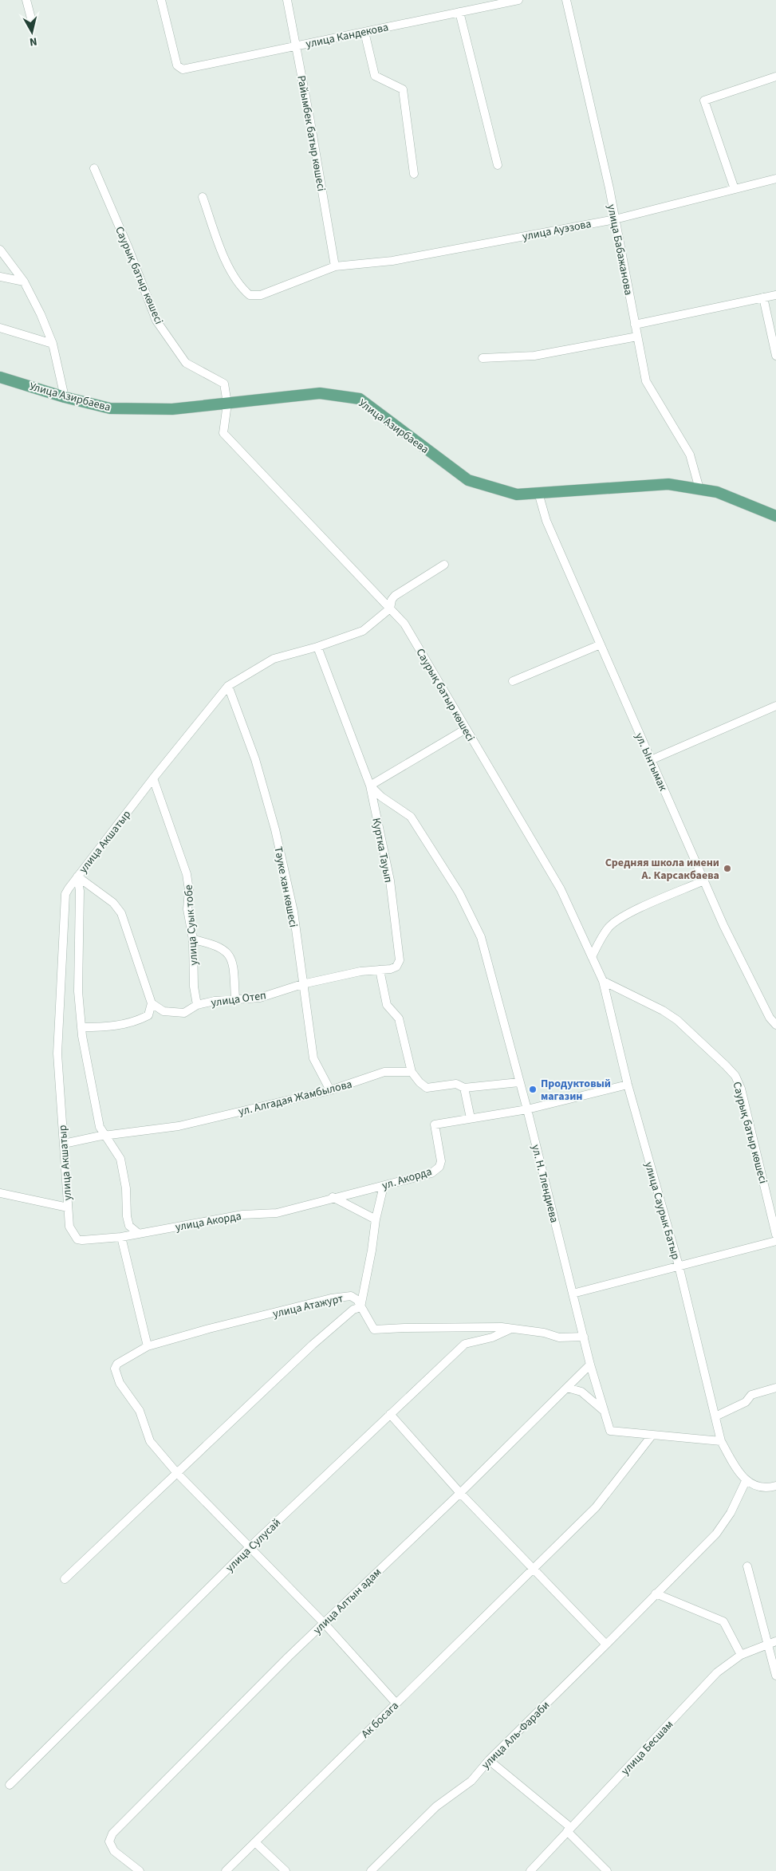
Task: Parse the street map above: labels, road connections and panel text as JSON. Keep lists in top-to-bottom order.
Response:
{
  "streets": {
    "main road": ["Улица Азирбаева"],
    "street": [
      "улица Кандекова",
      "Райымбек батыр көшесі",
      "улица Ауэзова",
      "улица Бабажанова",
      "Саурық батыр көшесі",
      "ул. Ынтымак",
      "улица Акшатыр",
      "Куртка Тауып",
      "Тәуке хан көшесі",
      "улица Суык тобе",
      "улица Отеп",
      "ул. Алгадая Жамбылова",
      "ул. Акорда",
      "ул. Н. Тлендиева",
      "улица Саурык Батыр",
      "улица Акорда",
      "улица Атажурт",
      "улица Сулусай",
      "улица Алтын адам",
      "Ак босага",
      "улица Аль-Фараби",
      "улица Бесшам"
    ]
  },
  "crossings": [
    ["улица Кандекова", "Райымбек батыр көшесі"],
    ["Райымбек батыр көшесі", "улица Ауэзова"],
    ["улица Ауэзова", "улица Бабажанова"],
    ["улица Бабажанова", "Улица Азирбаева"],
    ["Саурық батыр көшесі", "Улица Азирбаева"],
    ["Саурық батыр көшесі", "улица Акшатыр"],
    ["Саурық батыр көшесі", "улица Саурык Батыр"],
    ["Улица Азирбаева", "ул. Ынтымак"],
    ["улица Акшатыр", "Куртка Тауып"],
    ["улица Акшатыр", "Тәуке хан көшесі"],
    ["улица Акшатыр", "улица Суык тобе"],
    ["улица Акшатыр", "ул. Алгадая Жамбылова"],
    ["улица Акшатыр", "улица Акорда"],
    ["Куртка Тауып", "Тәуке хан көшесі"],
    ["Куртка Тауып", "улица Отеп"],
    ["Куртка Тауып", "ул. Н. Тлендиева"],
    ["Тәуке хан көшесі", "улица Отеп"],
    ["Тәуке хан көшесі", "ул. Алгадая Жамбылова"],
    ["улица Суык тобе", "улица Отеп"],
    ["ул. Акорда", "ул. Н. Тлендиева"],
    ["ул. Акорда", "улица Саурык Батыр"],
    ["ул. Акорда", "улица Акорда"],
    ["ул. Н. Тлендиева", "улица Атажурт"],
    ["ул. Н. Тлендиева", "улица Алтын адам"],
    ["ул. Н. Тлендиева", "Ак босага"],
    ["улица Саурык Батыр", "улица Аль-Фараби"],
    ["улица Атажурт", "улица Сулусай"]
  ],
  "places": ["Средняя школа имени А. Карсакбаева", "Продуктовый магазин"],
  "north": "bottom"
}
